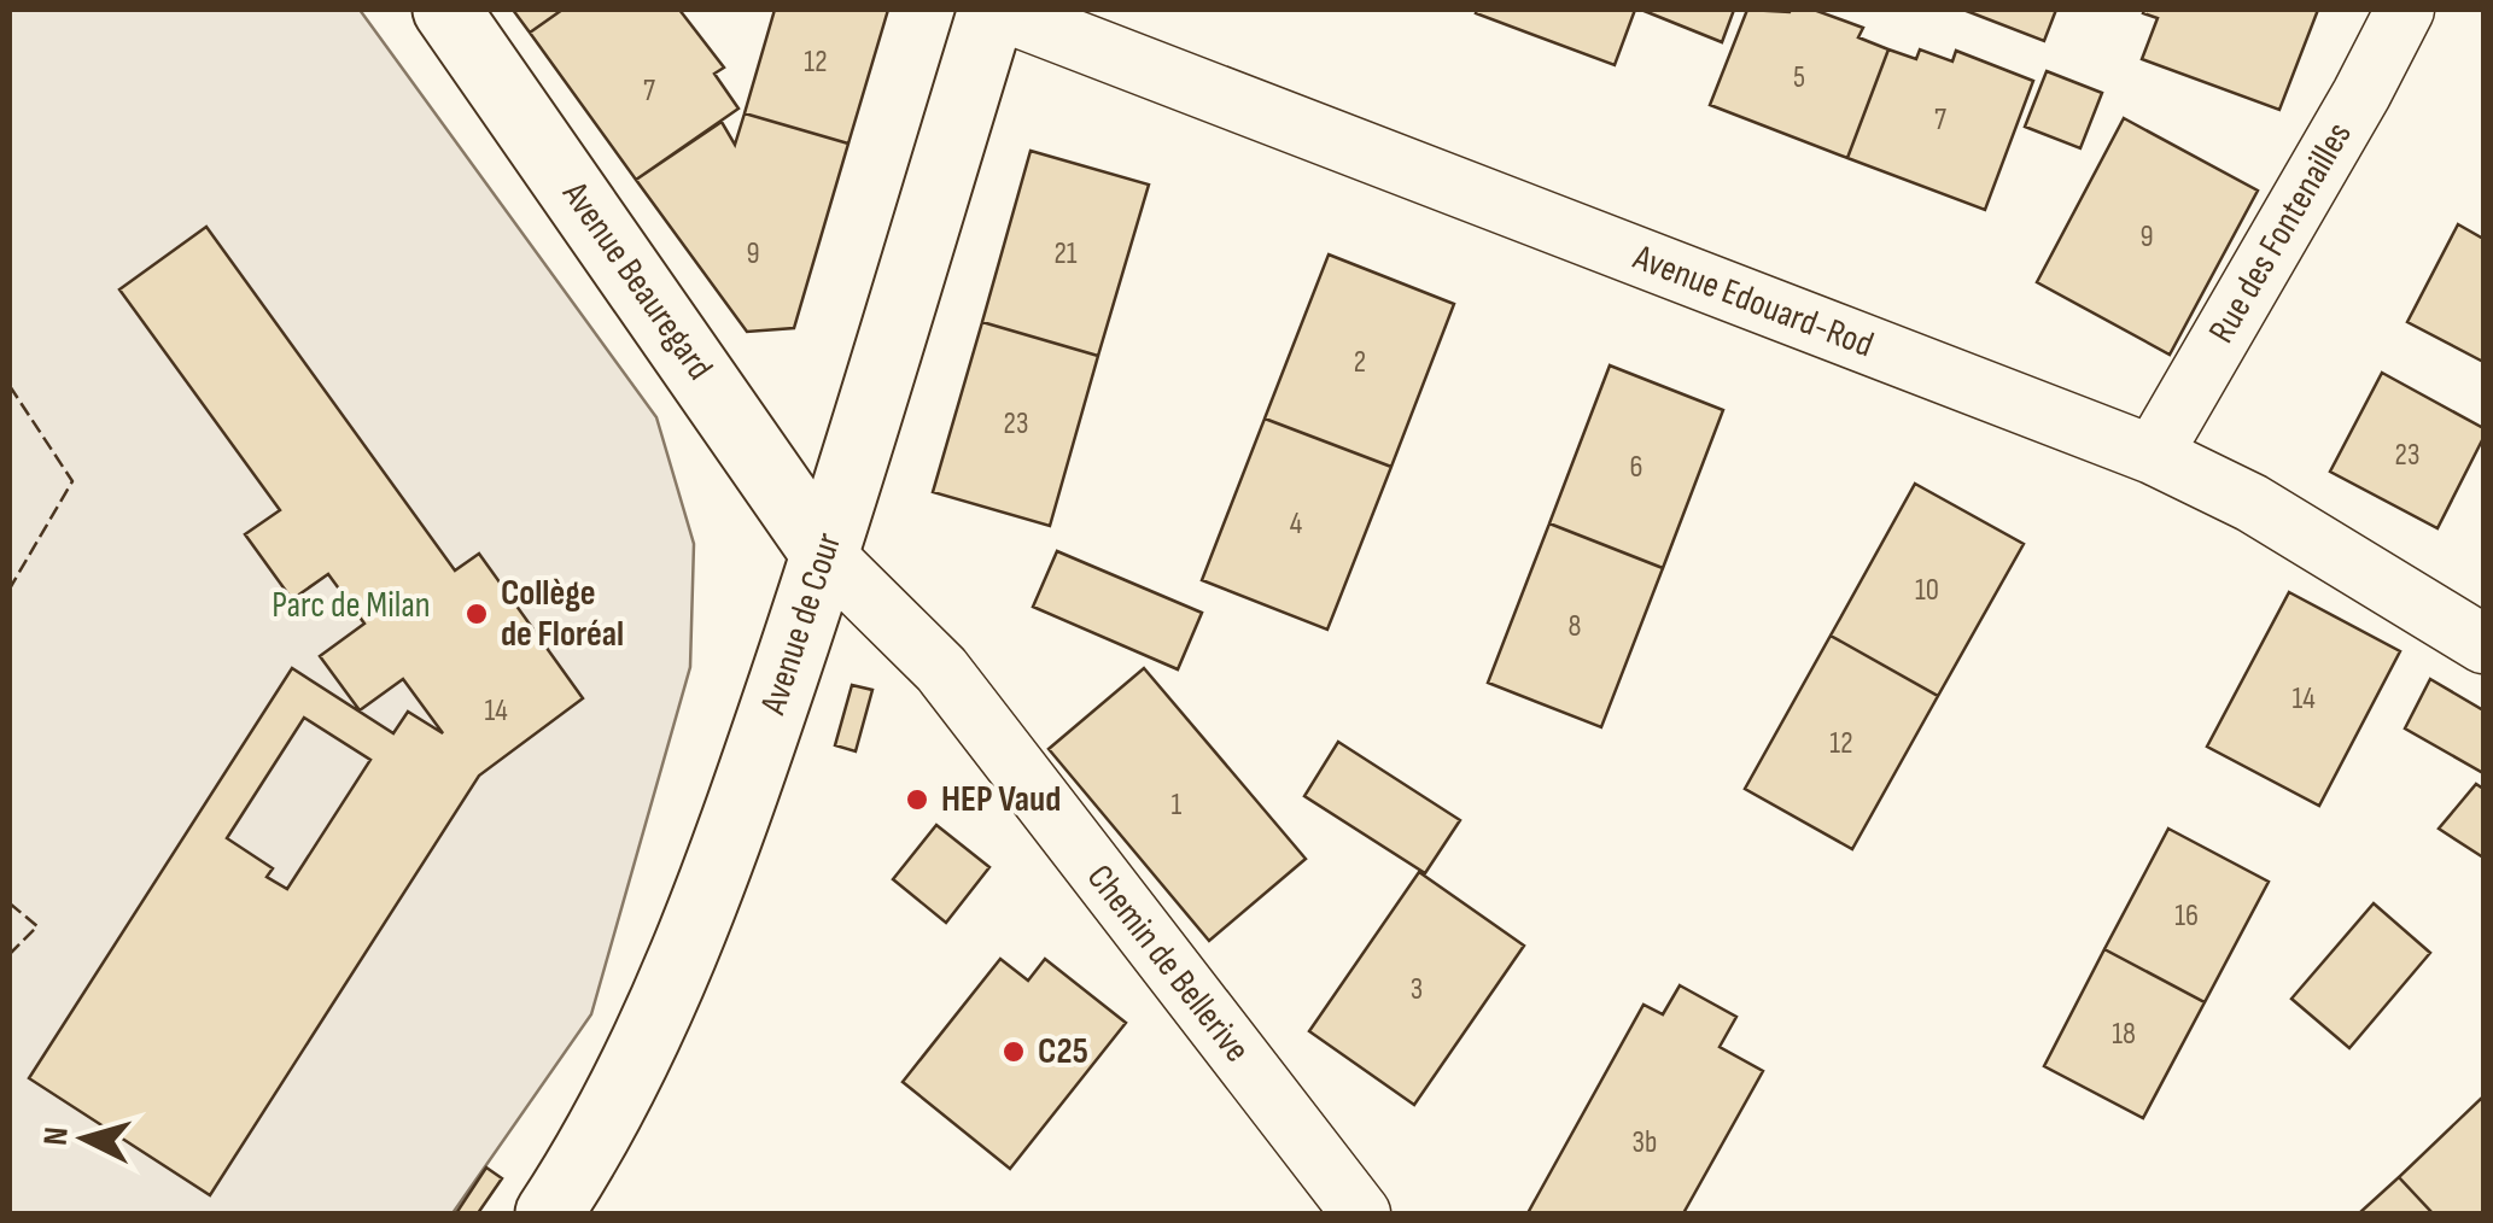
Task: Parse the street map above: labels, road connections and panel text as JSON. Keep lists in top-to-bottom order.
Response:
{
  "streets": {
    "street": [
      "Rue des Fontenailles",
      "Avenue Beauregard",
      "Avenue Edouard-Rod",
      "Avenue de Cour",
      "Chemin de Bellerive"
    ]
  },
  "crossings": [
    ["Rue des Fontenailles", "Avenue Edouard-Rod"],
    ["Avenue Beauregard", "Avenue de Cour"],
    ["Avenue Beauregard", "Chemin de Bellerive"],
    ["Avenue Edouard-Rod", "Avenue de Cour"],
    ["Avenue de Cour", "Chemin de Bellerive"]
  ],
  "parks": ["Parc de Milan"],
  "places": ["Collège de Floréal", "HEP Vaud", "C25"],
  "house_numbers": [
    "12",
    "5",
    "7",
    "7",
    "9",
    "9",
    "21",
    "2",
    "23",
    "23",
    "6",
    "4",
    "10",
    "8",
    "14",
    "14",
    "12",
    "1",
    "16",
    "3",
    "18",
    "3b"
  ],
  "north": "left"
}
